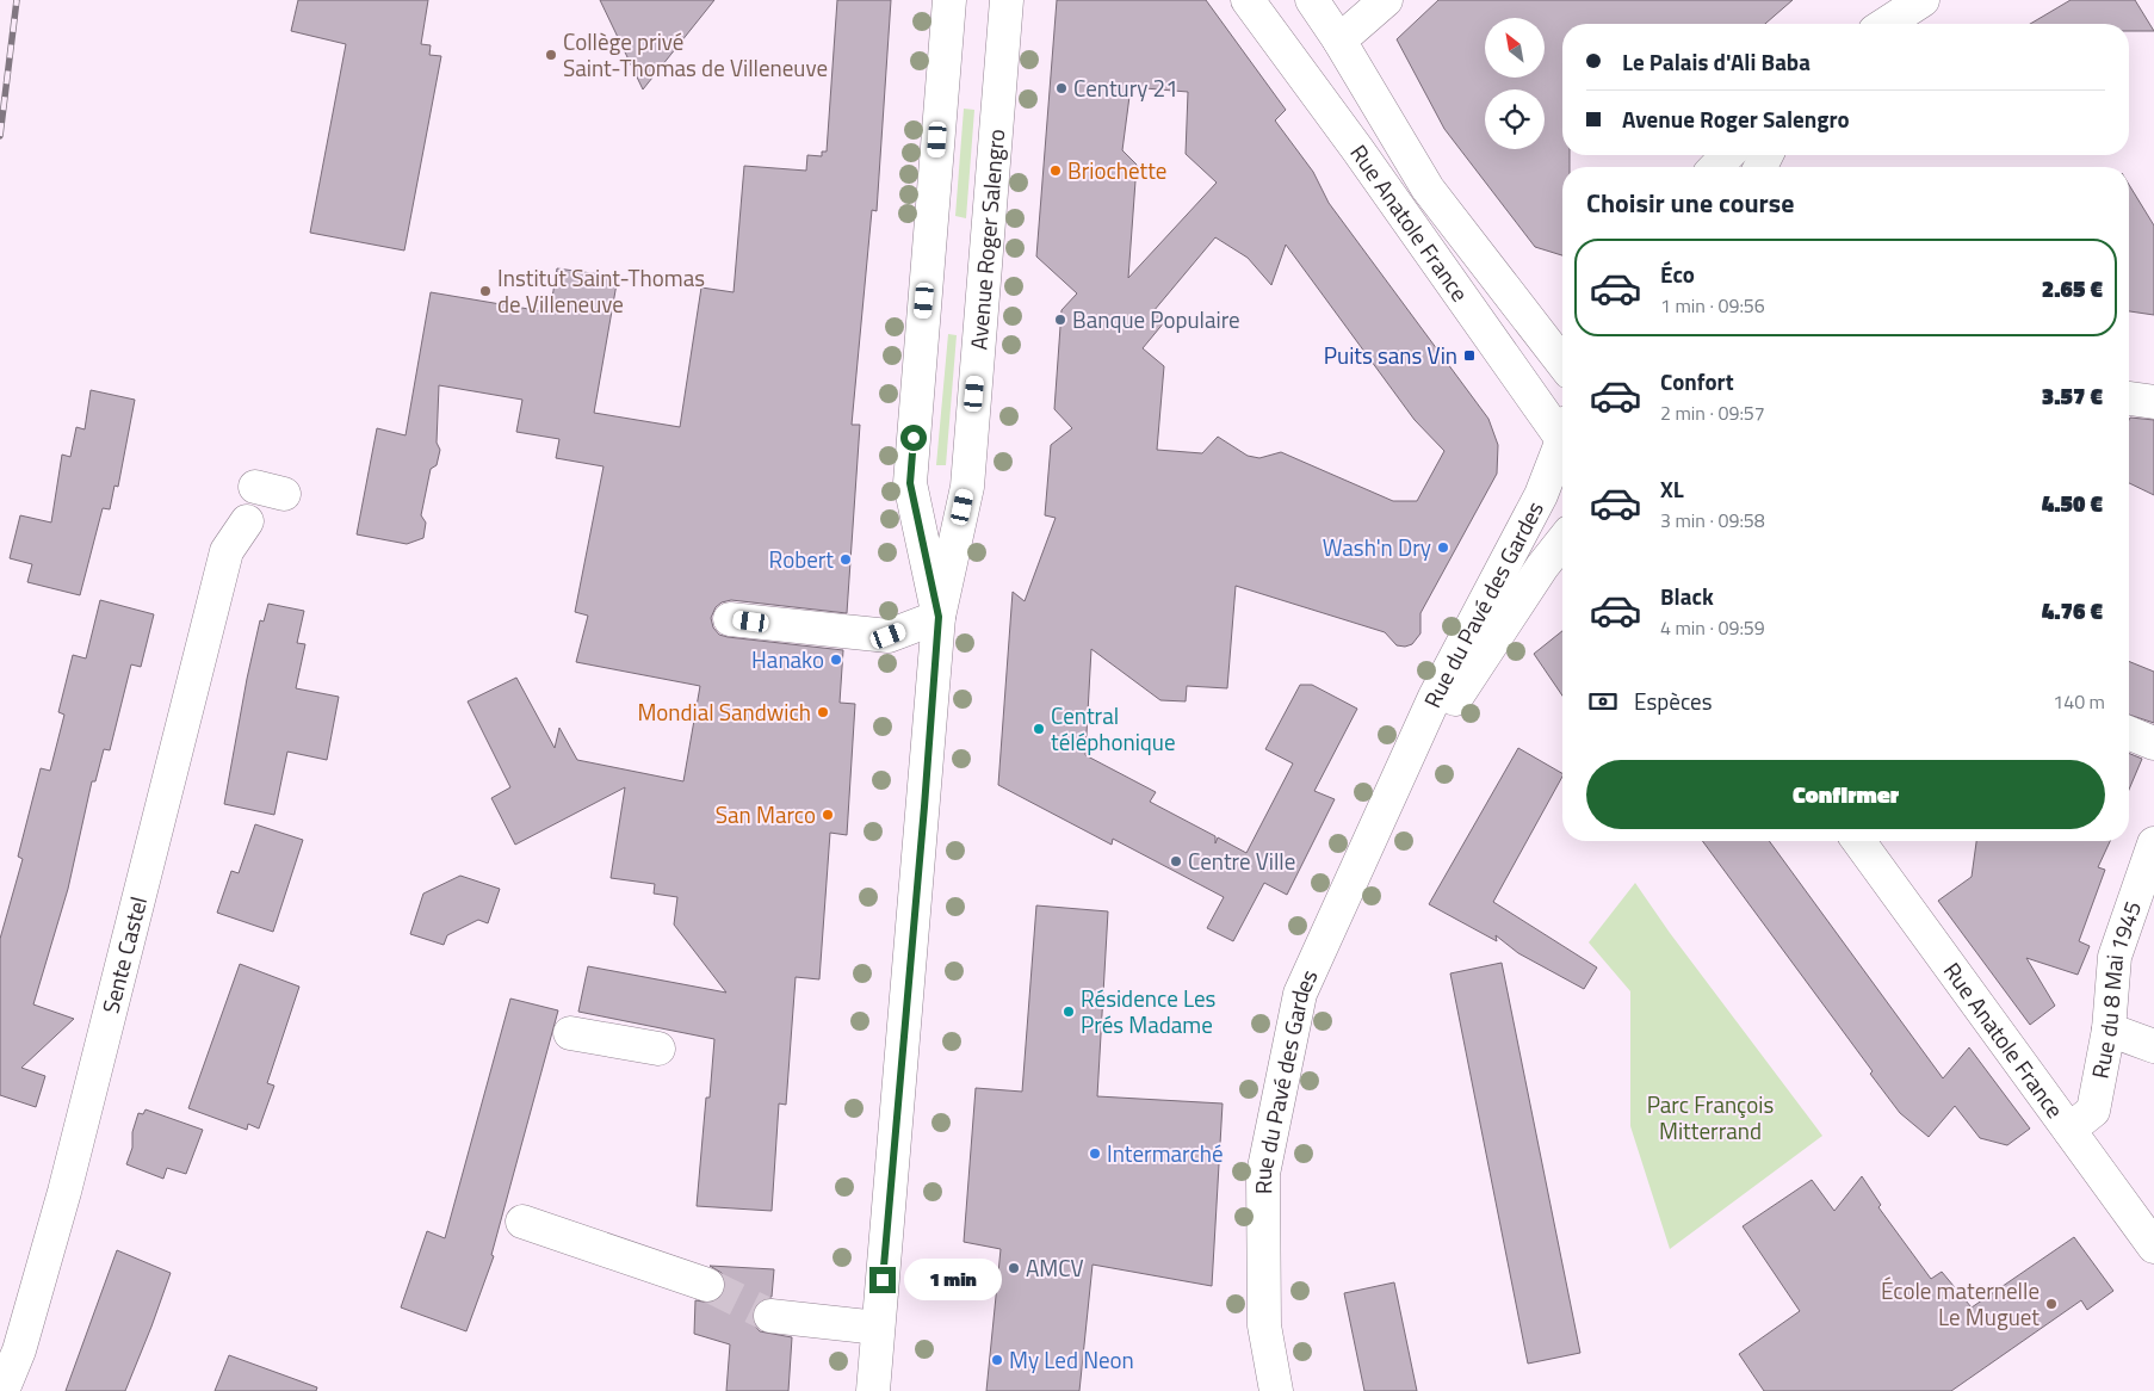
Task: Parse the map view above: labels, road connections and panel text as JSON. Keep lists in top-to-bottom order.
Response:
{
  "streets": {
    "main road": [
      "Rue Anatole France",
      "Avenue Roger Salengro",
      "Rue du Pavé des Gardes",
      "Sente Castel",
      "Rue du 8 Mai 1945"
    ]
  },
  "crossings": [
    ["Rue Anatole France", "Rue du 8 Mai 1945"]
  ],
  "parks": ["Parc François Mitterrand"],
  "places": {
    "other": [
      "Collège privé Saint-Thomas de Villeneuve",
      "Century 21",
      "Briochette",
      "Institut Saint-Thomas de Villeneuve",
      "Banque Populaire",
      "Wash'n Dry",
      "Robert",
      "Hanako",
      "Mondial Sandwich",
      "Central téléphonique",
      "San Marco",
      "Centre Ville",
      "Résidence Les Prés Madame",
      "Intermarché",
      "AMCV",
      "École maternelle Le Muguet",
      "My Led Neon"
    ],
    "transit": ["Puits sans Vin"]
  },
  "north": "top left",
  "page": {
    "banner": ["Le Palais d'Ali Baba", "Avenue Roger Salengro"],
    "heading": "Choisir une course",
    "list": [
      {
        "name": "Éco",
        "note": "1 min · 09:56",
        "value": "2.65 €"
      },
      {
        "name": "Confort",
        "note": "2 min · 09:57",
        "value": "3.57 €"
      },
      {
        "name": "XL",
        "note": "3 min · 09:58",
        "value": "4.50 €"
      },
      {
        "name": "Black",
        "note": "4 min · 09:59",
        "value": "4.76 €"
      }
    ],
    "pay": ["Espèces", "140 m"],
    "buttons": "Confirmer",
    "bubble": "1 min"
  }
}
